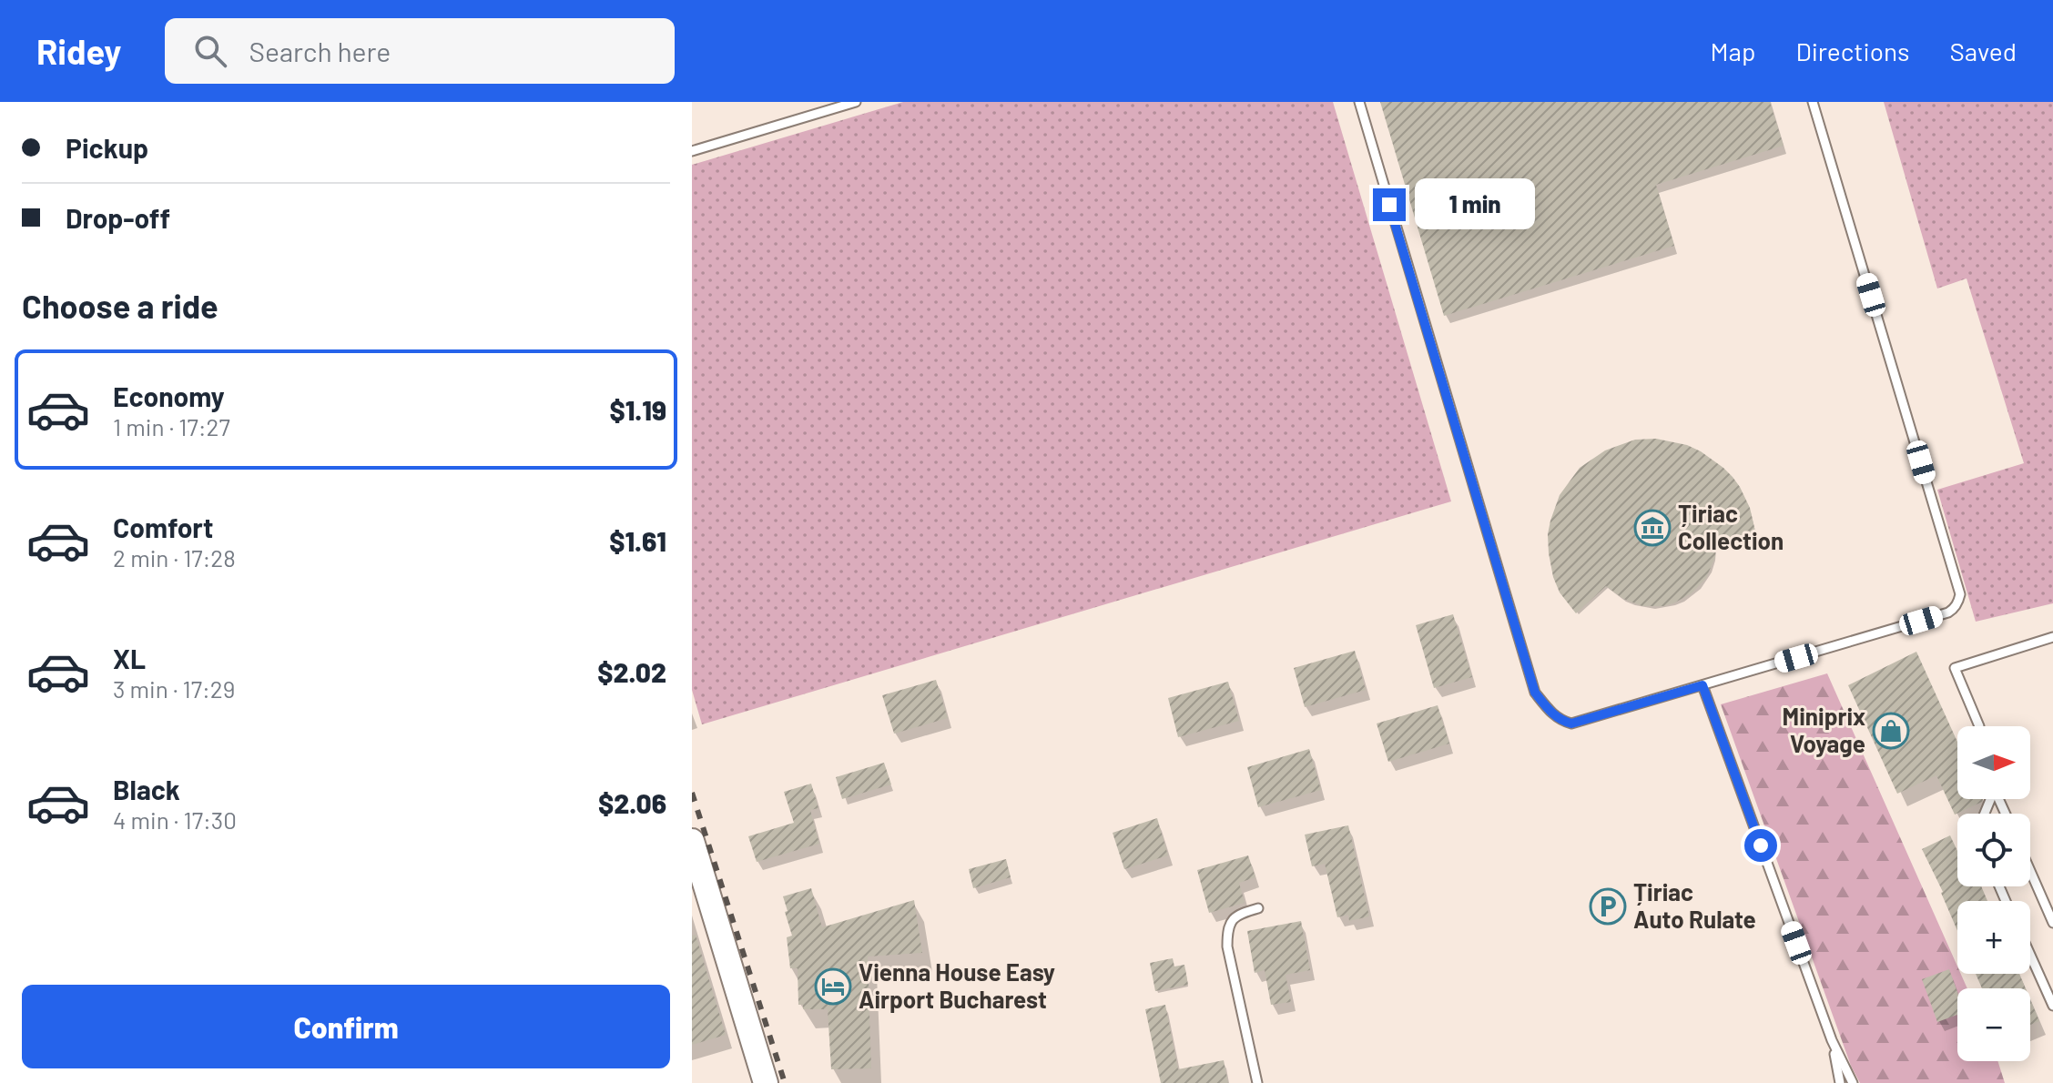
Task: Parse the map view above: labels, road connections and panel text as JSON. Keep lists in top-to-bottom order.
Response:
{
  "places": {
    "museum": ["Țiriac Collection"],
    "shop": ["Miniprix Voyage"],
    "parking": ["Țiriac Auto Rulate"],
    "hotel": ["Vienna House Easy Airport Bucharest"]
  },
  "north": "right",
  "page": {
    "header": "Ridey",
    "search": "Search here",
    "nav": ["Map", "Directions", "Saved"],
    "banner": ["Pickup", "Drop-off"],
    "bubble": "1 min",
    "heading": "Choose a ride",
    "list": [
      {
        "name": "Economy",
        "note": "1 min · 17:27",
        "value": "$1.19"
      },
      {
        "name": "Comfort",
        "note": "2 min · 17:28",
        "value": "$1.61"
      },
      {
        "name": "XL",
        "note": "3 min · 17:29",
        "value": "$2.02"
      },
      {
        "name": "Black",
        "note": "4 min · 17:30",
        "value": "$2.06"
      }
    ],
    "map_buttons": ["+", "−"],
    "buttons": "Confirm"
  }
}
